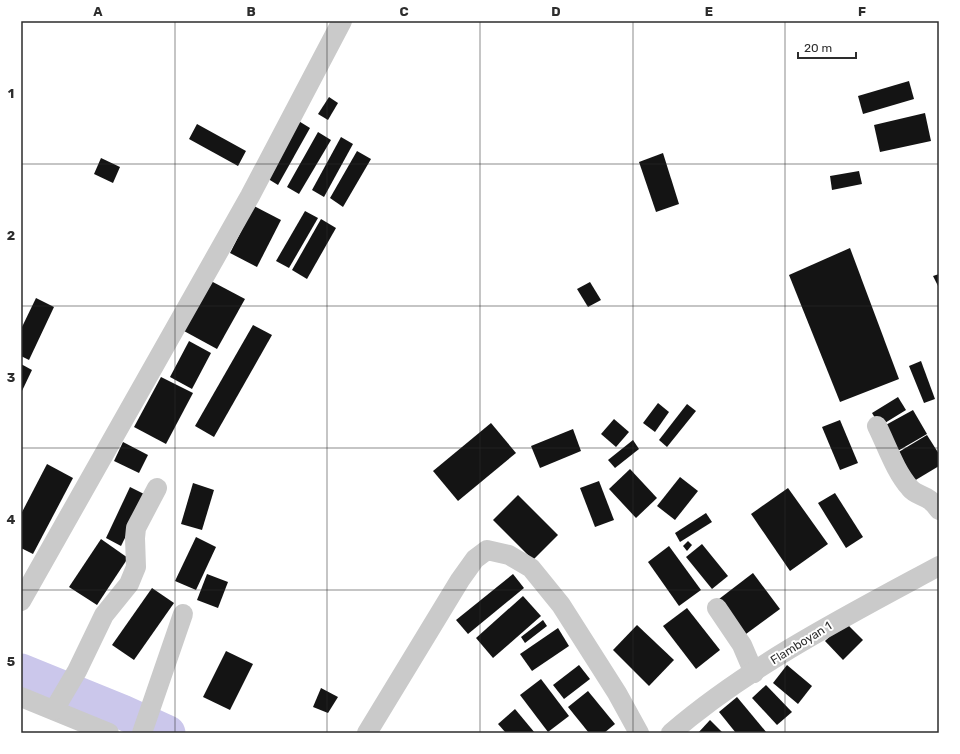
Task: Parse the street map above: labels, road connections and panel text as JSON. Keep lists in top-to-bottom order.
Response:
{
  "streets": {
    "street": ["Flamboyan 1"]
  },
  "scale_bar": "20 m",
  "grid": {
    "columns": [
      "A",
      "B",
      "C",
      "D",
      "E",
      "F"
    ],
    "rows": [
      "1",
      "2",
      "3",
      "4",
      "5"
    ]
  }
}
